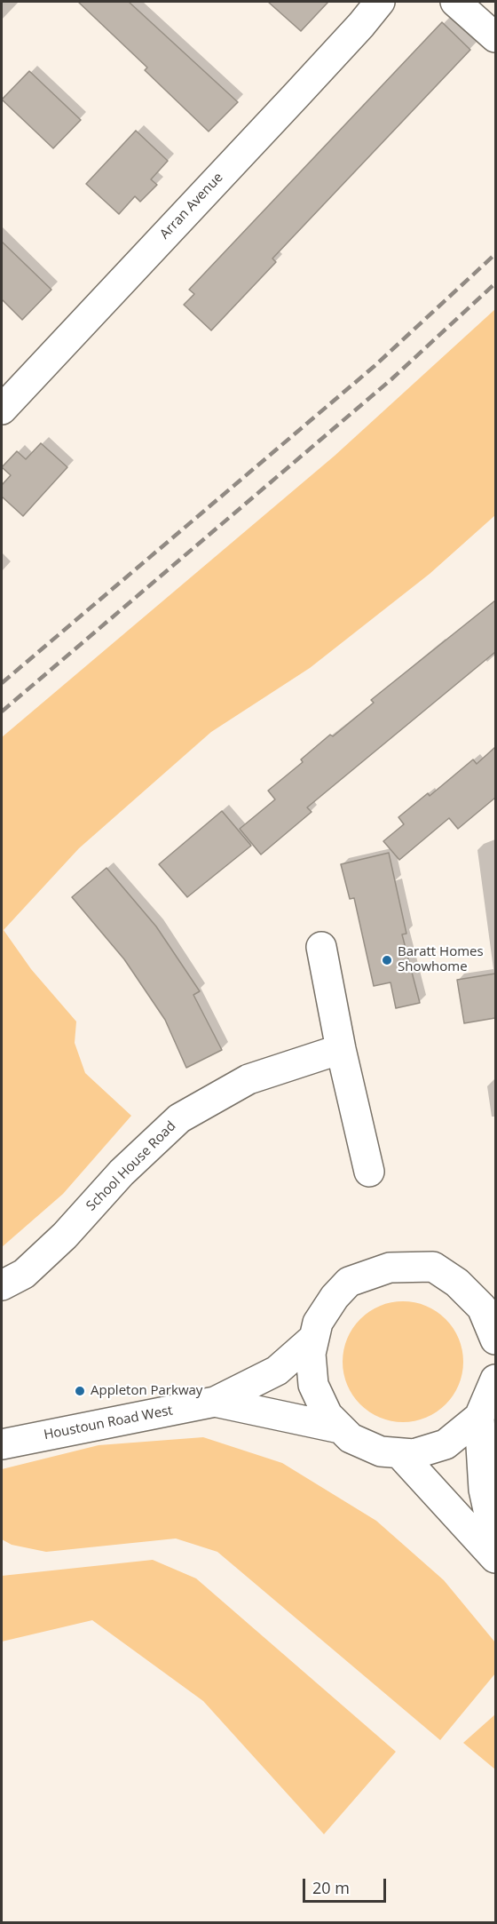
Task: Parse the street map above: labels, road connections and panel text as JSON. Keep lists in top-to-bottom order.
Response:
{
  "streets": {
    "street": ["Arran Avenue", "School House Road", "Houstoun Road West"]
  },
  "places": ["Baratt Homes Showhome", "Appleton Parkway"],
  "scale_bar": "20 m"
}
